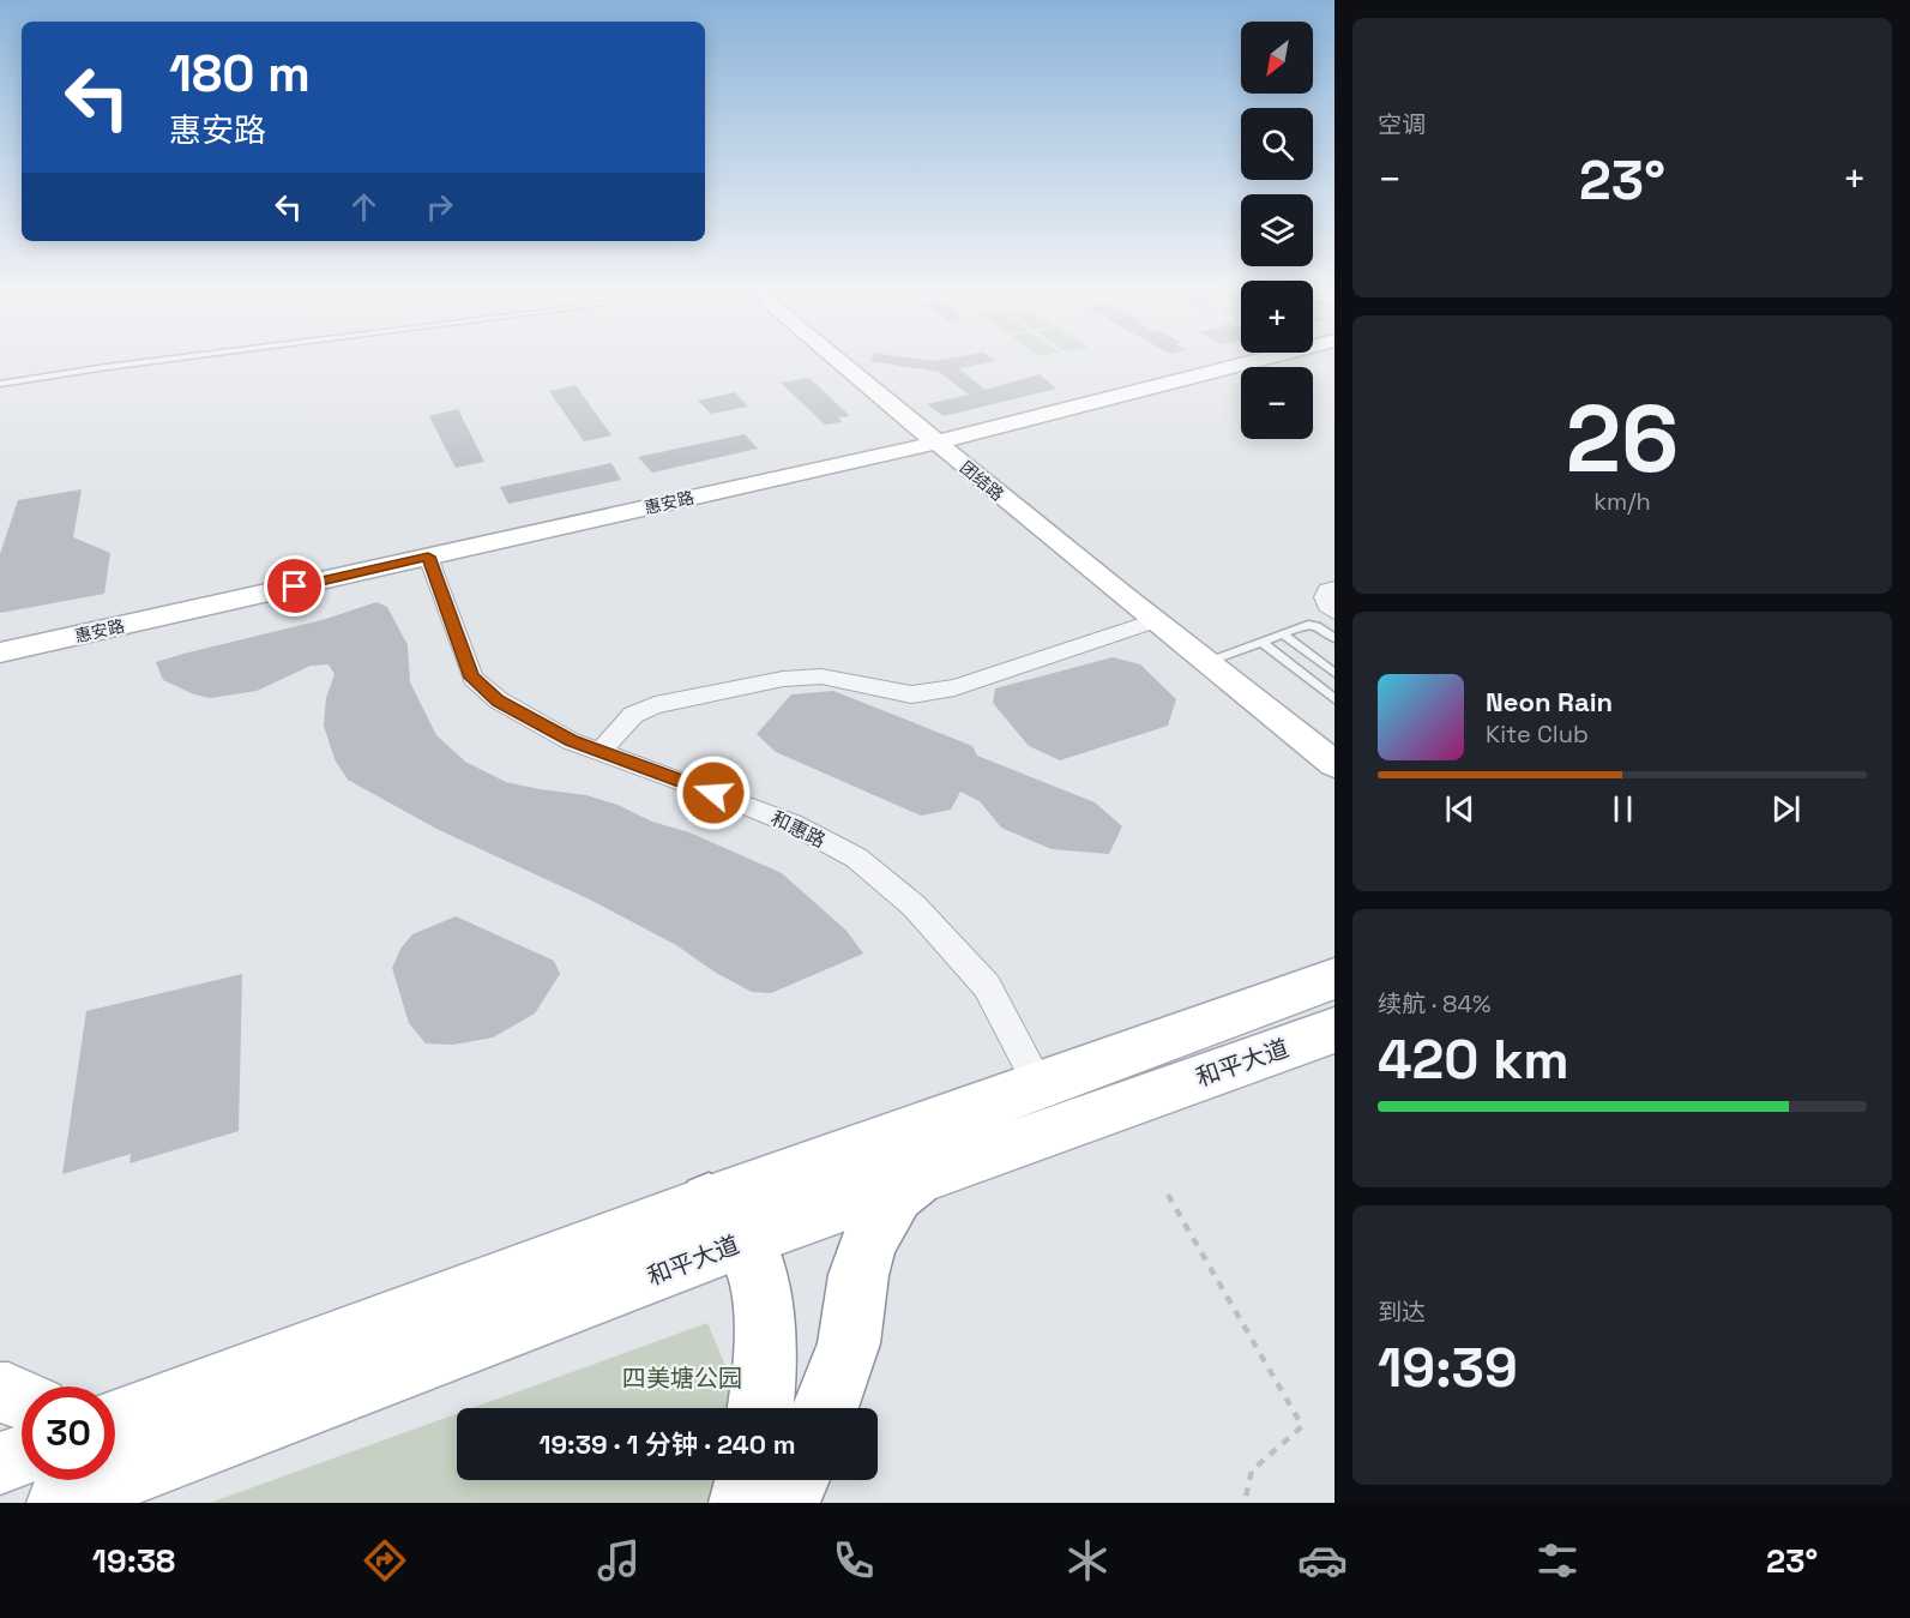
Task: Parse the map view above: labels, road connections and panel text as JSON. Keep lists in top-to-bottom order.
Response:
{
  "streets": {
    "main road": ["和平大道"],
    "street": ["团结路", "惠安路", "和惠路"]
  },
  "crossings": [
    ["团结路", "惠安路"],
    ["惠安路", "和惠路"],
    ["和惠路", "和平大道"]
  ],
  "parks": ["四美塘公园"],
  "north": "bottom left",
  "page": {
    "tile": [
      "空调",
      ["26", "km/h"],
      ["续航 · 84%", "420 km"],
      ["到达", "19:39"]
    ],
    "map_buttons": ["+", "−"],
    "turn": ["180 m", "惠安路"],
    "heat": ["−", "23°", "+"],
    "song": ["Neon Rain", "Kite Club"],
    "limit": "30",
    "trip": "19:39 · 1 分钟 · 240 m",
    "tabs": ["19:38", "23°"]
  }
}
